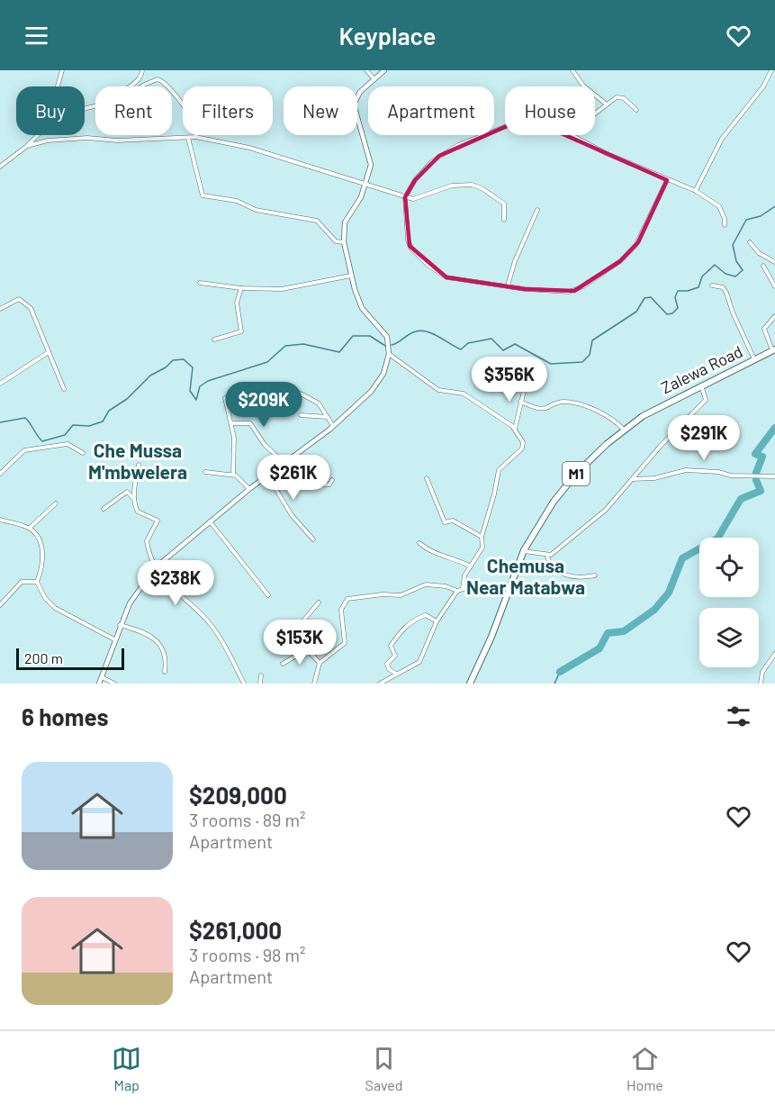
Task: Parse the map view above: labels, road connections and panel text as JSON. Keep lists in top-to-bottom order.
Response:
{
  "streets": {
    "highway": ["Zalewa Road", "M1"]
  },
  "districts": ["Che Mussa M'mbwelera", "Chemusa Near Matabwa"],
  "scale_bar": "200 m",
  "page": {
    "header": "Keyplace",
    "chip": [
      "Buy",
      "Rent",
      "Filters",
      "New",
      "Apartment",
      "House"
    ],
    "price": [
      "$356K",
      "$209K",
      "$291K",
      "$261K",
      "$238K",
      "$153K"
    ],
    "scale": "200 m",
    "heading": "6 homes",
    "list": [
      {
        "name": "$209,000",
        "note": "3 rooms · 89 m² · Apartment"
      },
      {
        "name": "$261,000",
        "note": "3 rooms · 98 m² · Apartment"
      }
    ],
    "tabs": ["Map", "Saved", "Home"]
  }
}
